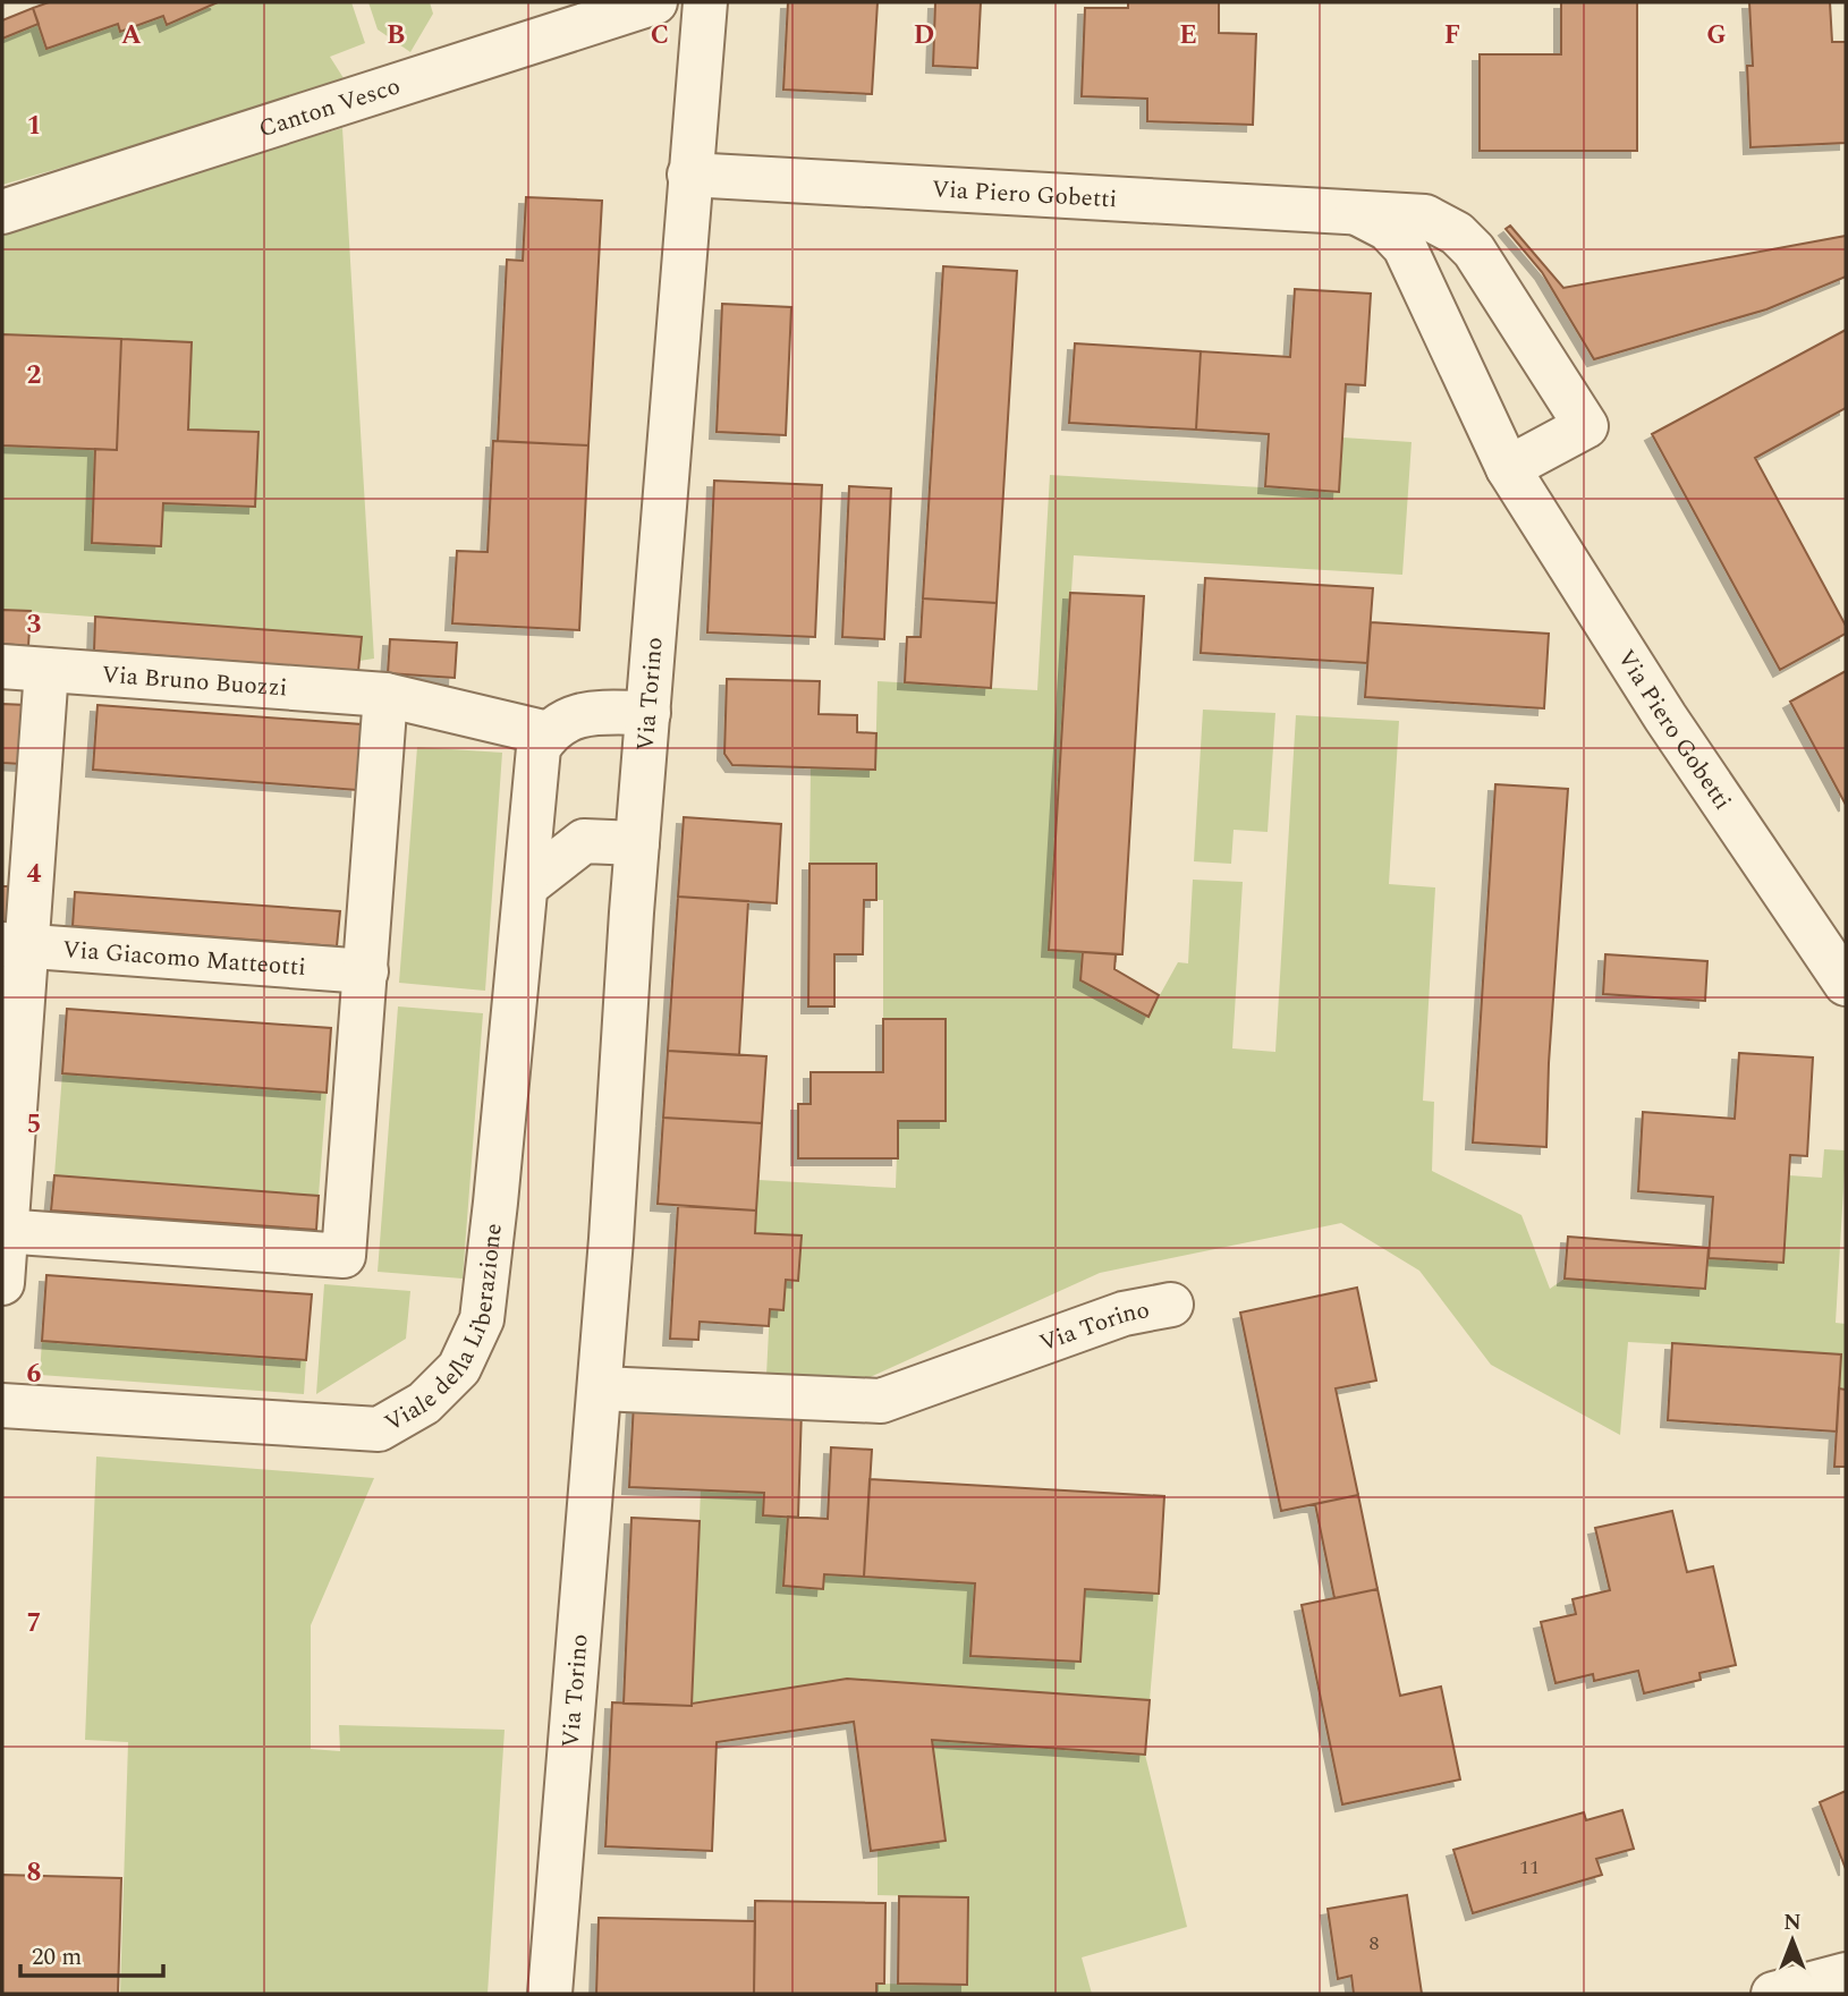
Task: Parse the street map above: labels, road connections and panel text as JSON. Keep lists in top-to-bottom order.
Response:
{
  "streets": {
    "street": [
      "Canton Vesco",
      "Via Piero Gobetti",
      "Via Bruno Buozzi",
      "Via Torino",
      "Via Giacomo Matteotti",
      "Viale della Liberazione"
    ]
  },
  "crossings": [
    ["Via Piero Gobetti", "Via Torino"],
    ["Via Bruno Buozzi", "Viale della Liberazione"]
  ],
  "house_numbers": ["11", "8"],
  "scale_bar": "20 m",
  "north": "top",
  "grid": {
    "columns": [
      "A",
      "B",
      "C",
      "D",
      "E",
      "F",
      "G"
    ],
    "rows": [
      "1",
      "2",
      "3",
      "4",
      "5",
      "6",
      "7",
      "8"
    ]
  }
}
